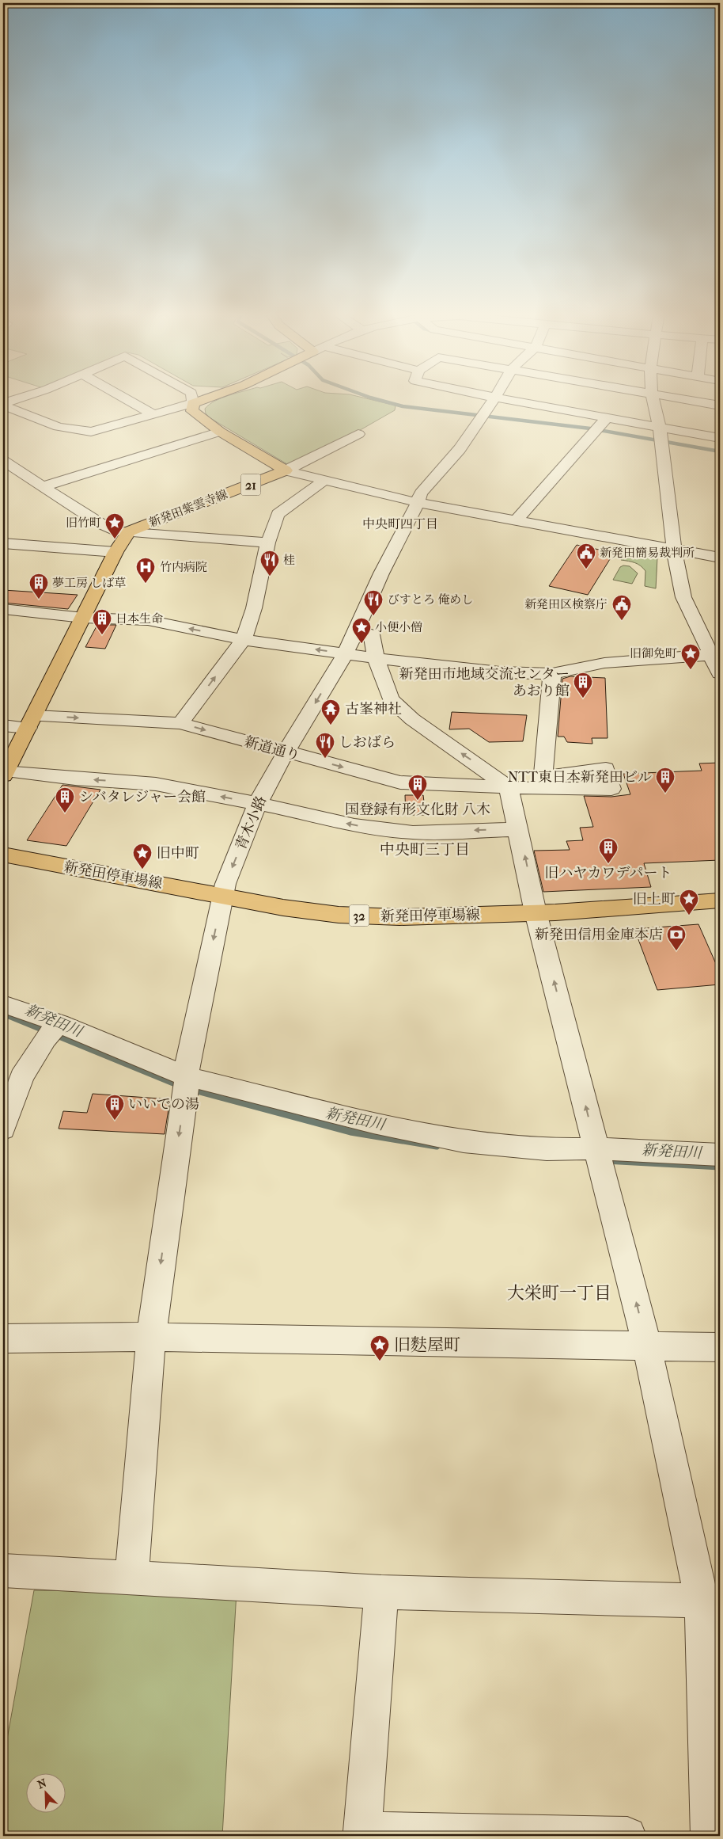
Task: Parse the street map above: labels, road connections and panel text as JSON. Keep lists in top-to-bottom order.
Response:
{
  "streets": {
    "main road": [
      "21",
      "新発田紫雲寺線",
      "新発田停車場線",
      "32"
    ],
    "street": ["新道通り", "青木小路"]
  },
  "crossings": [
    ["21", "新発田紫雲寺線"],
    ["新道通り", "青木小路"],
    ["青木小路", "新発田停車場線"]
  ],
  "districts": ["中央町四丁目", "中央町三丁目", "大栄町一丁目"],
  "water": ["新発田川"],
  "places": {
    "place": [
      "旧竹町",
      "小便小僧",
      "旧御免町",
      "旧中町",
      "旧上町",
      "旧麩屋町"
    ],
    "public building": ["新発田簡易裁判所", "新発田区検察庁"],
    "restaurant": ["桂", "びすとろ 俺めし", "しおばら"],
    "hospital": ["竹内病院"],
    "building": [
      "夢工房 しば草",
      "日本生命",
      "新発田市地域交流センター あおり館",
      "NTT東日本新発田ビル",
      "国登録有形文化財 八木",
      "シバタレジャー会館",
      "旧ハヤカワデパート",
      "いいでの湯"
    ],
    "temple": ["古峯神社"],
    "bank": ["新発田信用金庫本店"]
  },
  "north": "top left"
}
